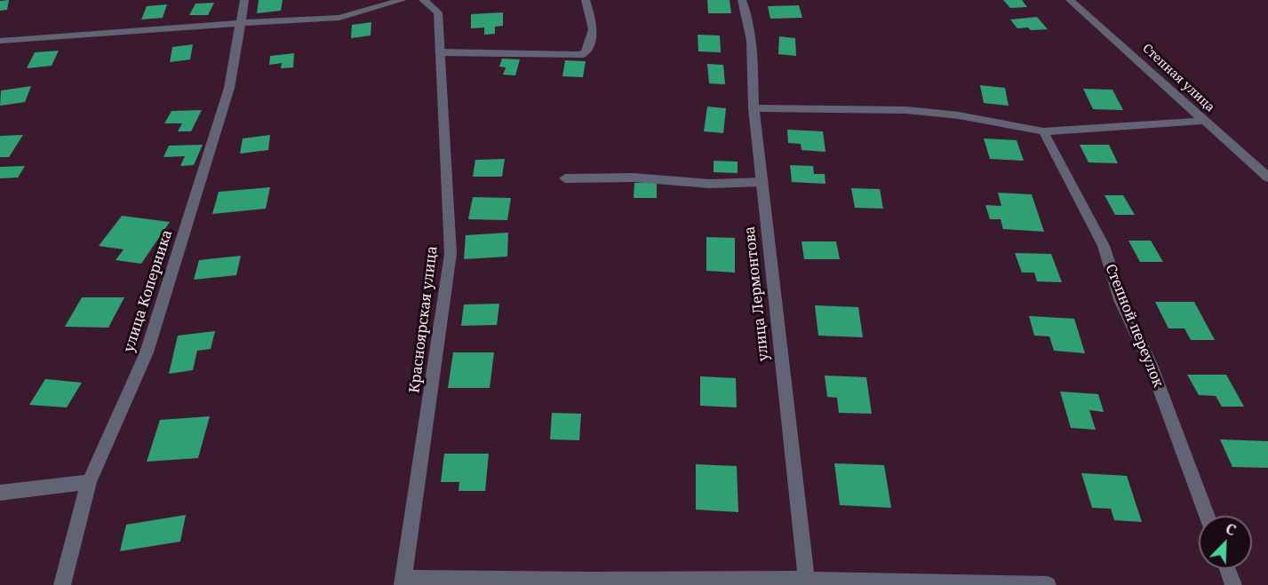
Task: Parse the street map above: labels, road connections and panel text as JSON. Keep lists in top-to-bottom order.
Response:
{
  "streets": {
    "street": [
      "Степная улица",
      "улица Коперника",
      "улица Лермонтова",
      "Красноярская улица",
      "Степной переулок"
    ]
  },
  "north": "top right"
}
